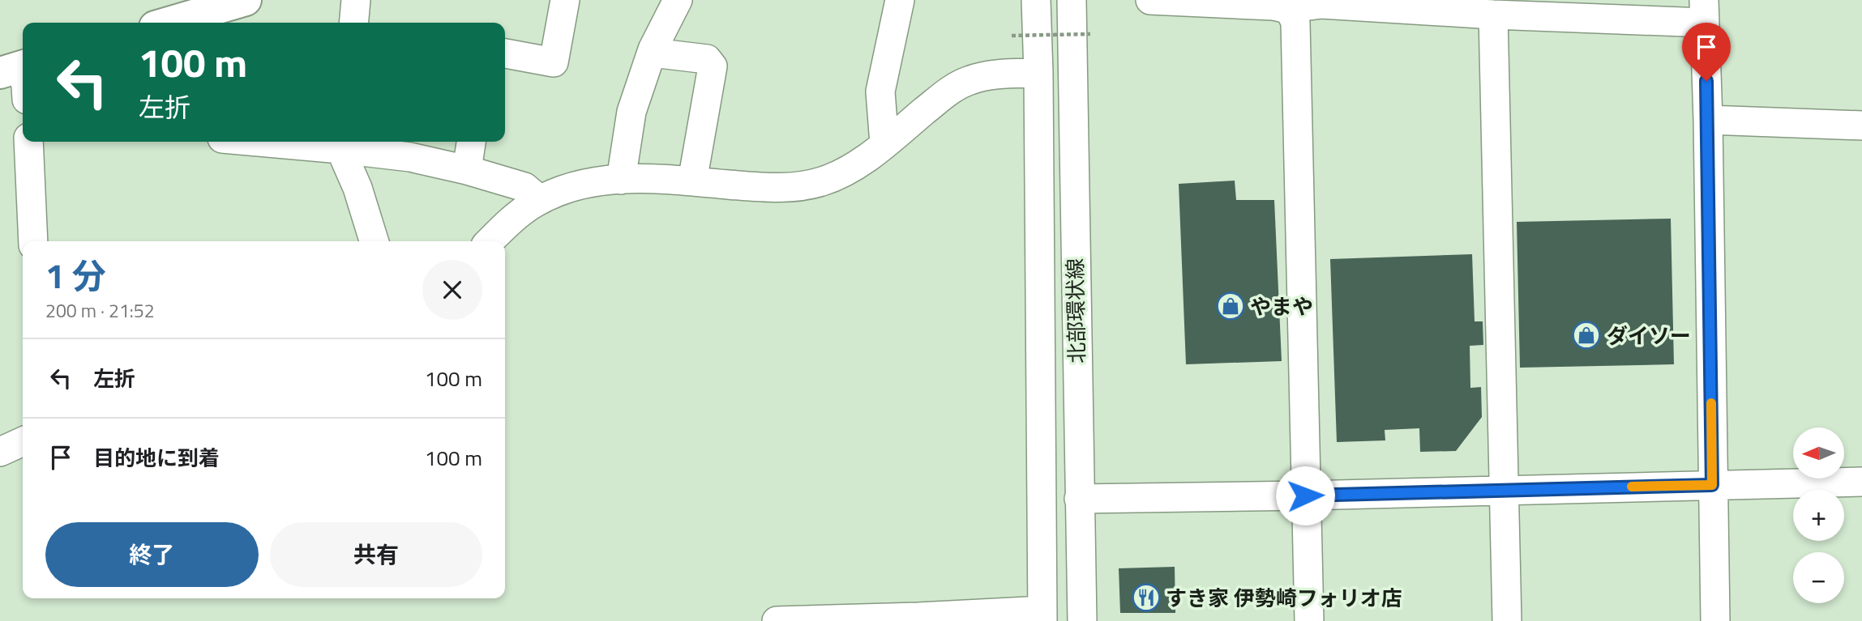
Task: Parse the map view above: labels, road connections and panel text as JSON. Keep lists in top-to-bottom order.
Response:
{
  "streets": {
    "street": ["北部環状線"]
  },
  "places": {
    "shop": ["やまや", "ダイソー"],
    "restaurant": ["すき家 伊勢崎フォリオ店"]
  },
  "north": "left",
  "page": {
    "turn": ["100 m", "左折"],
    "heading": ["1 分", "200 m · 21:52"],
    "list": [
      {
        "name": "左折",
        "value": "100 m"
      },
      {
        "name": "目的地に到着",
        "value": "100 m"
      }
    ],
    "map_buttons": ["+", "−"],
    "buttons": ["終了", "共有"]
  }
}
